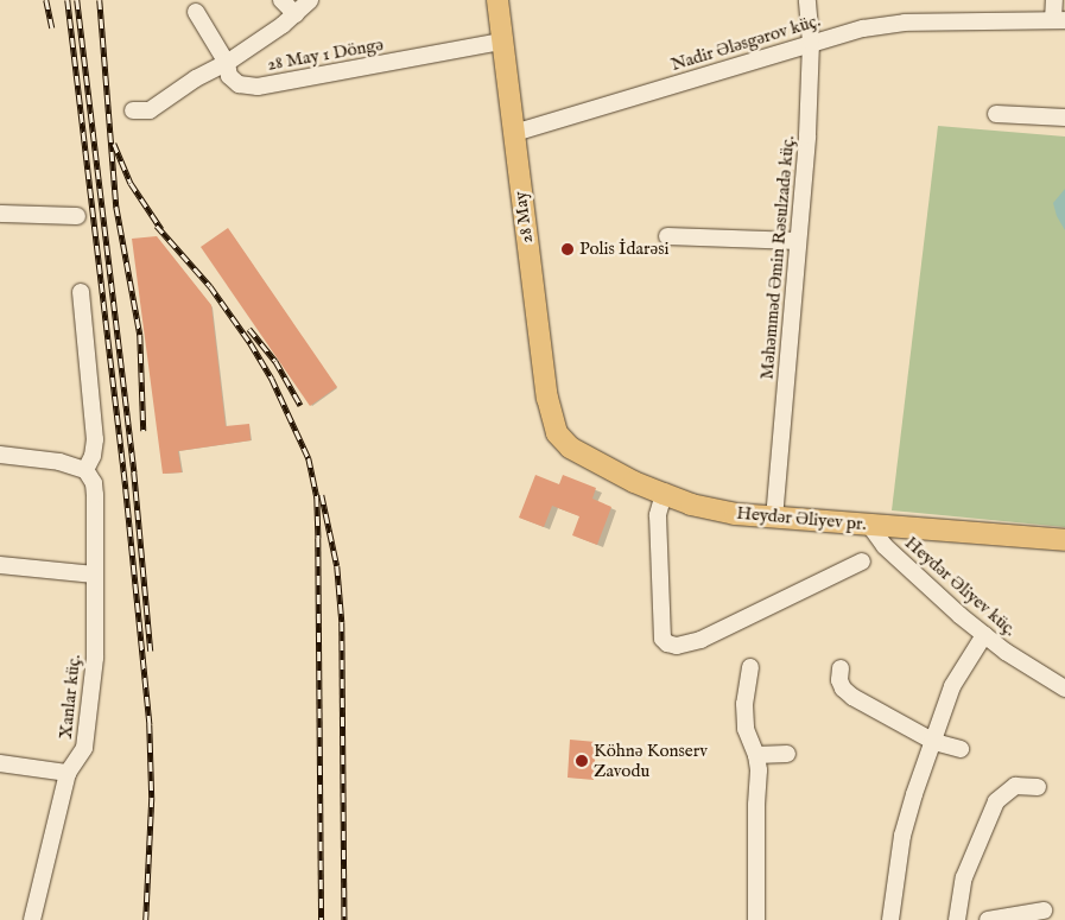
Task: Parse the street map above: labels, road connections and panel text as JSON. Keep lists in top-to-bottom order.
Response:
{
  "streets": {
    "main road": ["28 May", "Heydər Əliyev pr."],
    "street": [
      "Nadir Ələsgərov küç.",
      "28 May 1 Döngə",
      "Məhəmməd Əmin Rəsulzadə küç.",
      "Heydər Əliyev küç.",
      "Xanlar küç."
    ]
  },
  "crossings": [
    ["Nadir Ələsgərov küç.", "28 May"],
    ["Nadir Ələsgərov küç.", "Məhəmməd Əmin Rəsulzadə küç."],
    ["28 May 1 Döngə", "28 May"],
    ["28 May", "Heydər Əliyev pr."],
    ["Məhəmməd Əmin Rəsulzadə küç.", "Heydər Əliyev pr."],
    ["Heydər Əliyev pr.", "Heydər Əliyev küç."]
  ],
  "places": ["Polis İdarəsi", "Köhnə Konserv Zavodu"]
}
